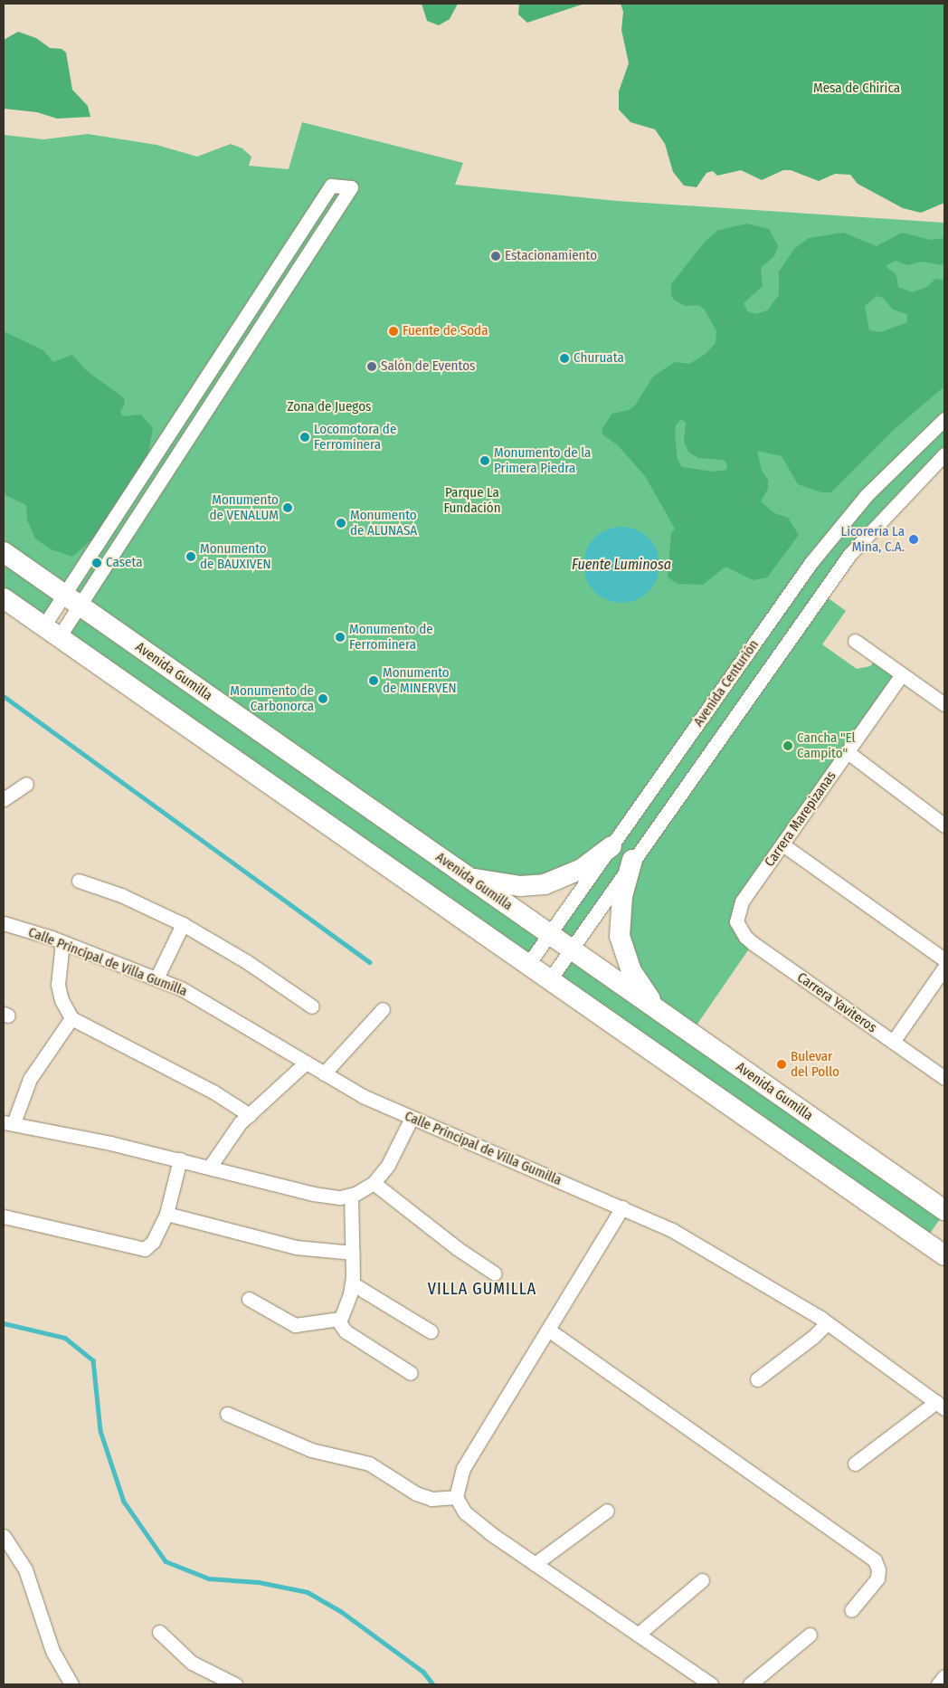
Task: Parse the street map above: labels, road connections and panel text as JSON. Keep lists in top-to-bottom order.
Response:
{
  "streets": {
    "main road": ["Avenida Gumilla"],
    "street": [
      "Avenida Centurión",
      "Carrera Marepizanas",
      "Calle Principal de Villa Gumilla",
      "Carrera Yaviteros"
    ]
  },
  "crossings": [
    ["Avenida Gumilla", "Avenida Centurión"],
    ["Carrera Marepizanas", "Carrera Yaviteros"]
  ],
  "districts": ["VILLA GUMILLA"],
  "water": ["Fuente Luminosa"],
  "parks": ["Mesa de Chirica", "Zona de Juegos", "Parque La Fundación"],
  "places": [
    "Estacionamiento",
    "Fuente de Soda",
    "Churuata",
    "Salón de Eventos",
    "Locomotora de Ferrominera",
    "Monumento de la Primera Piedra",
    "Monumento de VENALUM",
    "Monumento de ALUNASA",
    "Licorería La Mina, C.A.",
    "Monumento de BAUXIVEN",
    "Caseta",
    "Monumento de Ferrominera",
    "Monumento de MINERVEN",
    "Monumento de Carbonorca",
    "Cancha \"El Campito\"",
    "Bulevar del Pollo"
  ]
}
